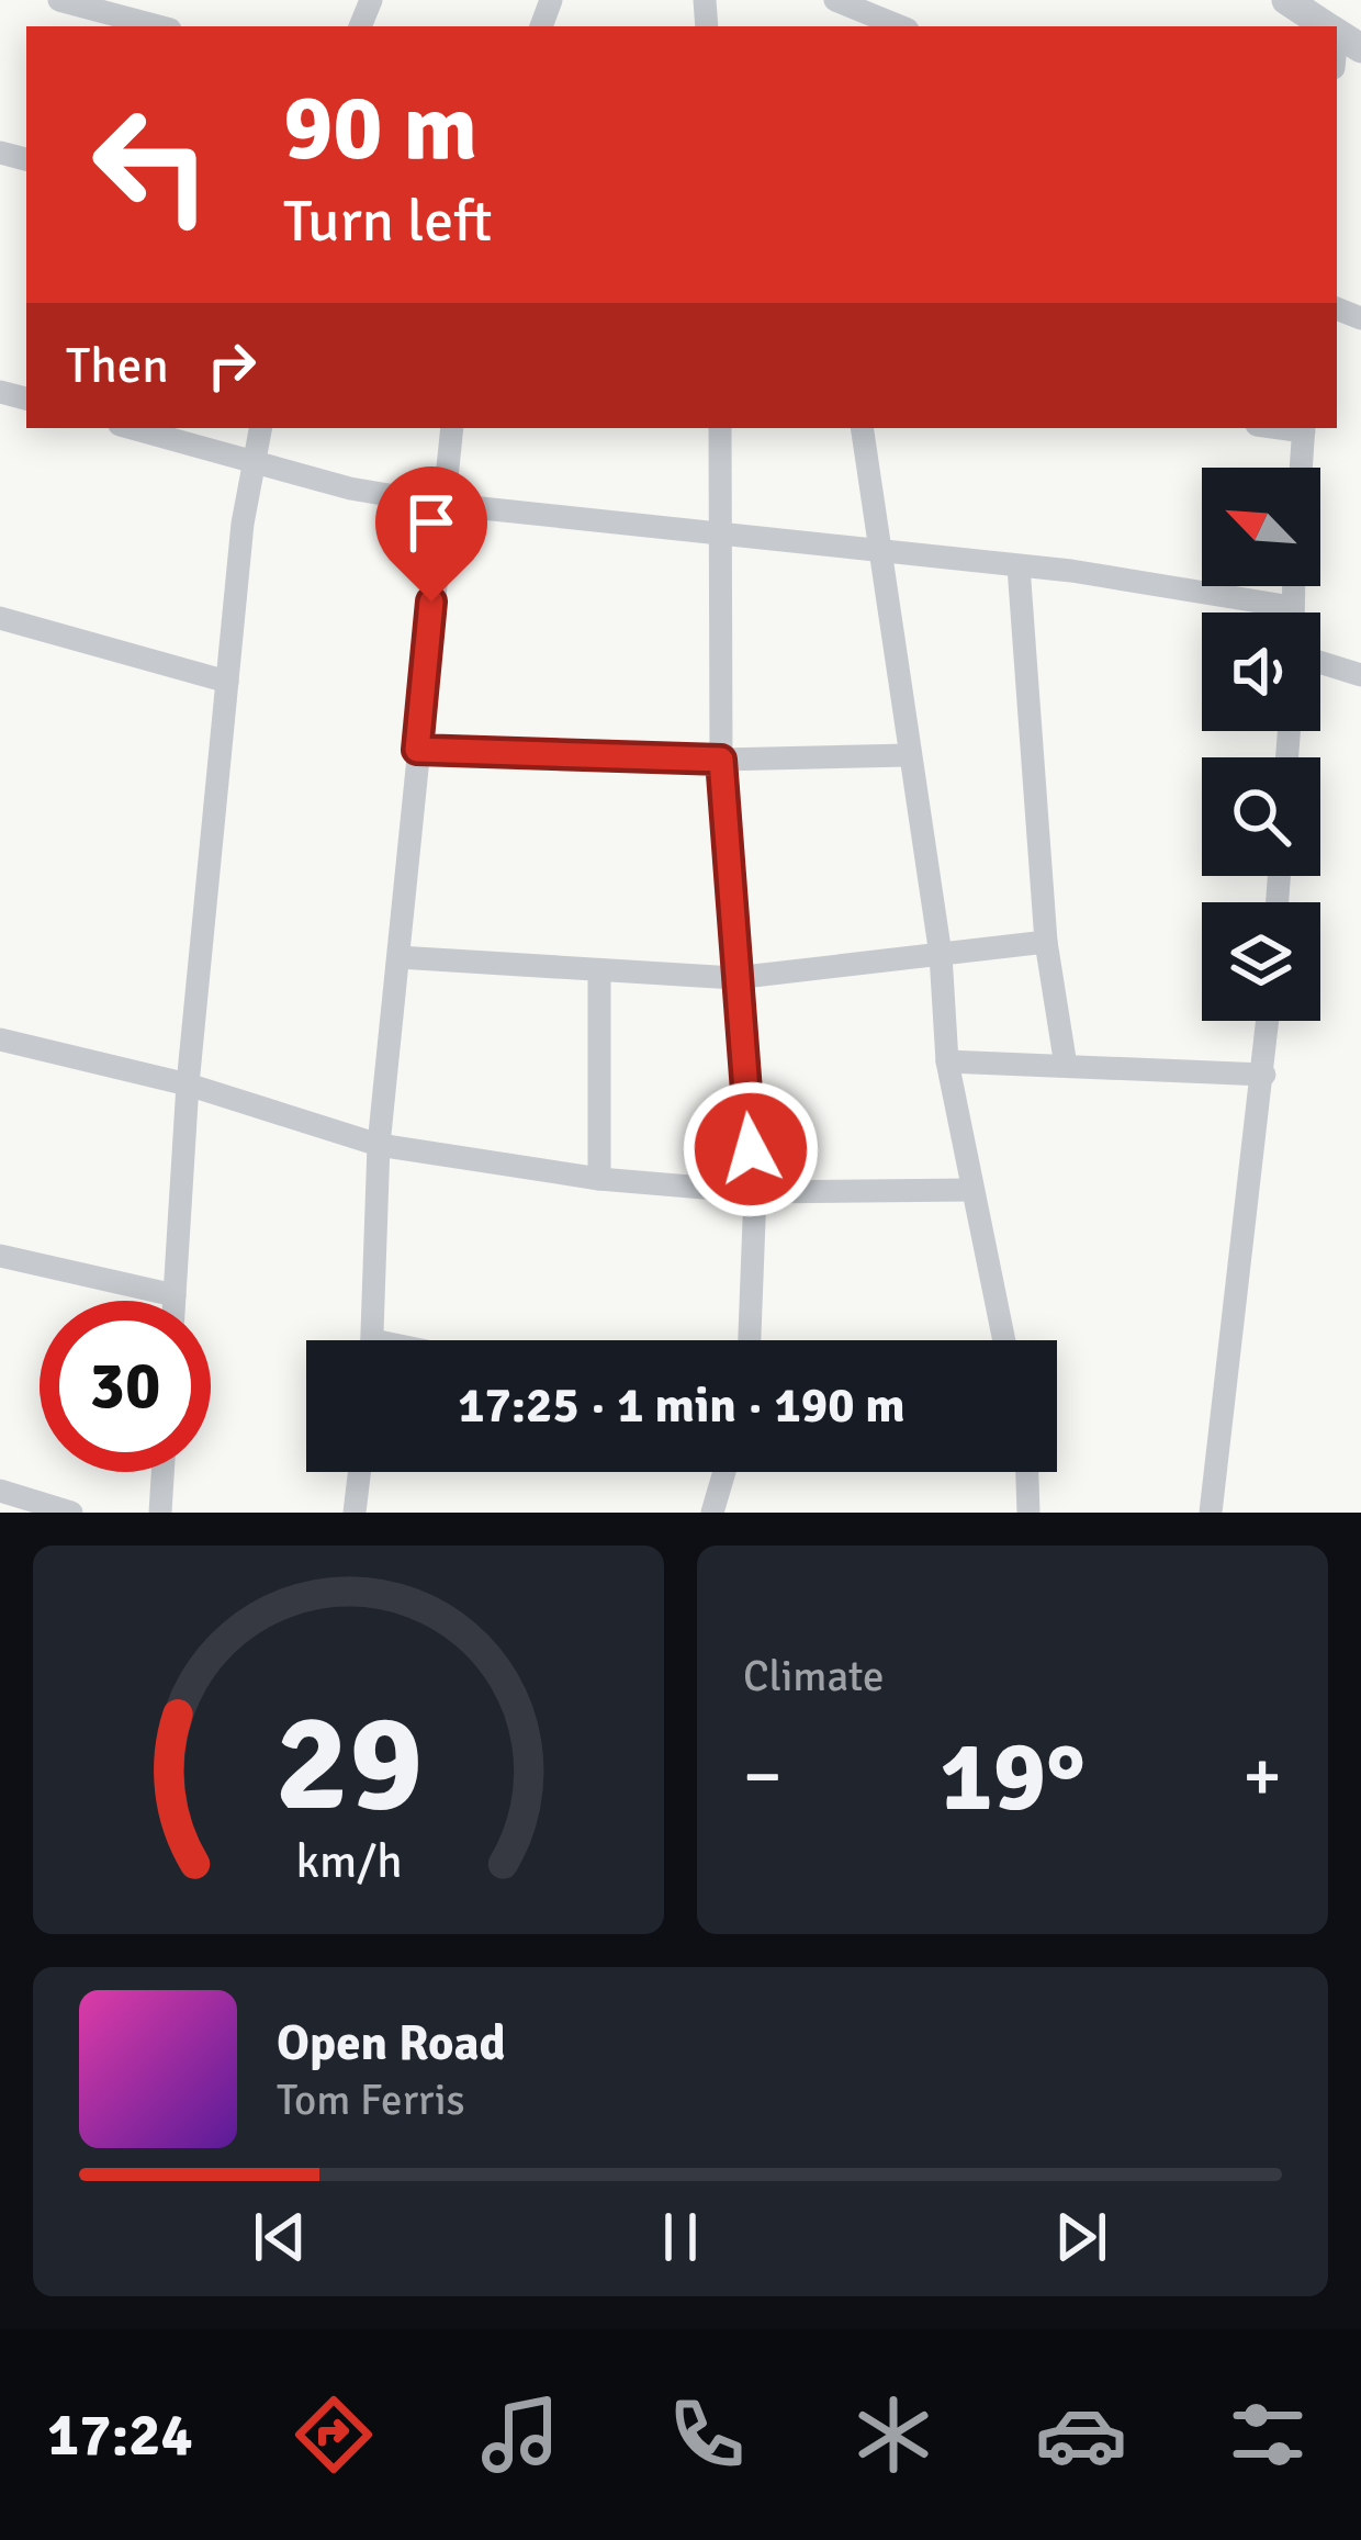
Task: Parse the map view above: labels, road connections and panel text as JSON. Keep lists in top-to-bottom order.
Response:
{
  "north": "top left",
  "page": {
    "turn": ["90 m", "Turn left"],
    "then": "Then",
    "limit": "30",
    "trip": "17:25 · 1 min · 190 m",
    "tile": "Climate",
    "heat": ["−", "19°", "+"],
    "song": ["Open Road", "Tom Ferris"],
    "tabs": "17:24",
    "gauge": ["29", "km/h"]
  }
}
